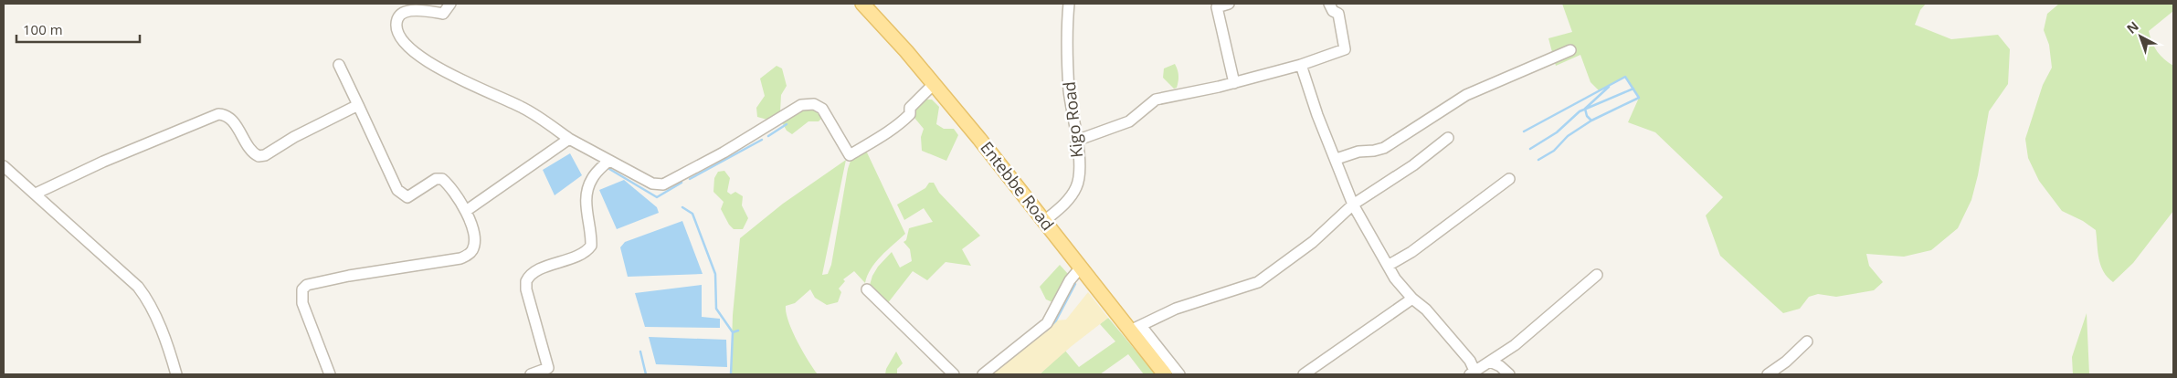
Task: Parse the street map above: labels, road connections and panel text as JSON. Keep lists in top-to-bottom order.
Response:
{
  "streets": {
    "main road": ["Entebbe Road"],
    "street": ["Kigo Road"]
  },
  "crossings": [
    ["Kigo Road", "Entebbe Road"]
  ],
  "scale_bar": "100 m",
  "north": "top left"
}
